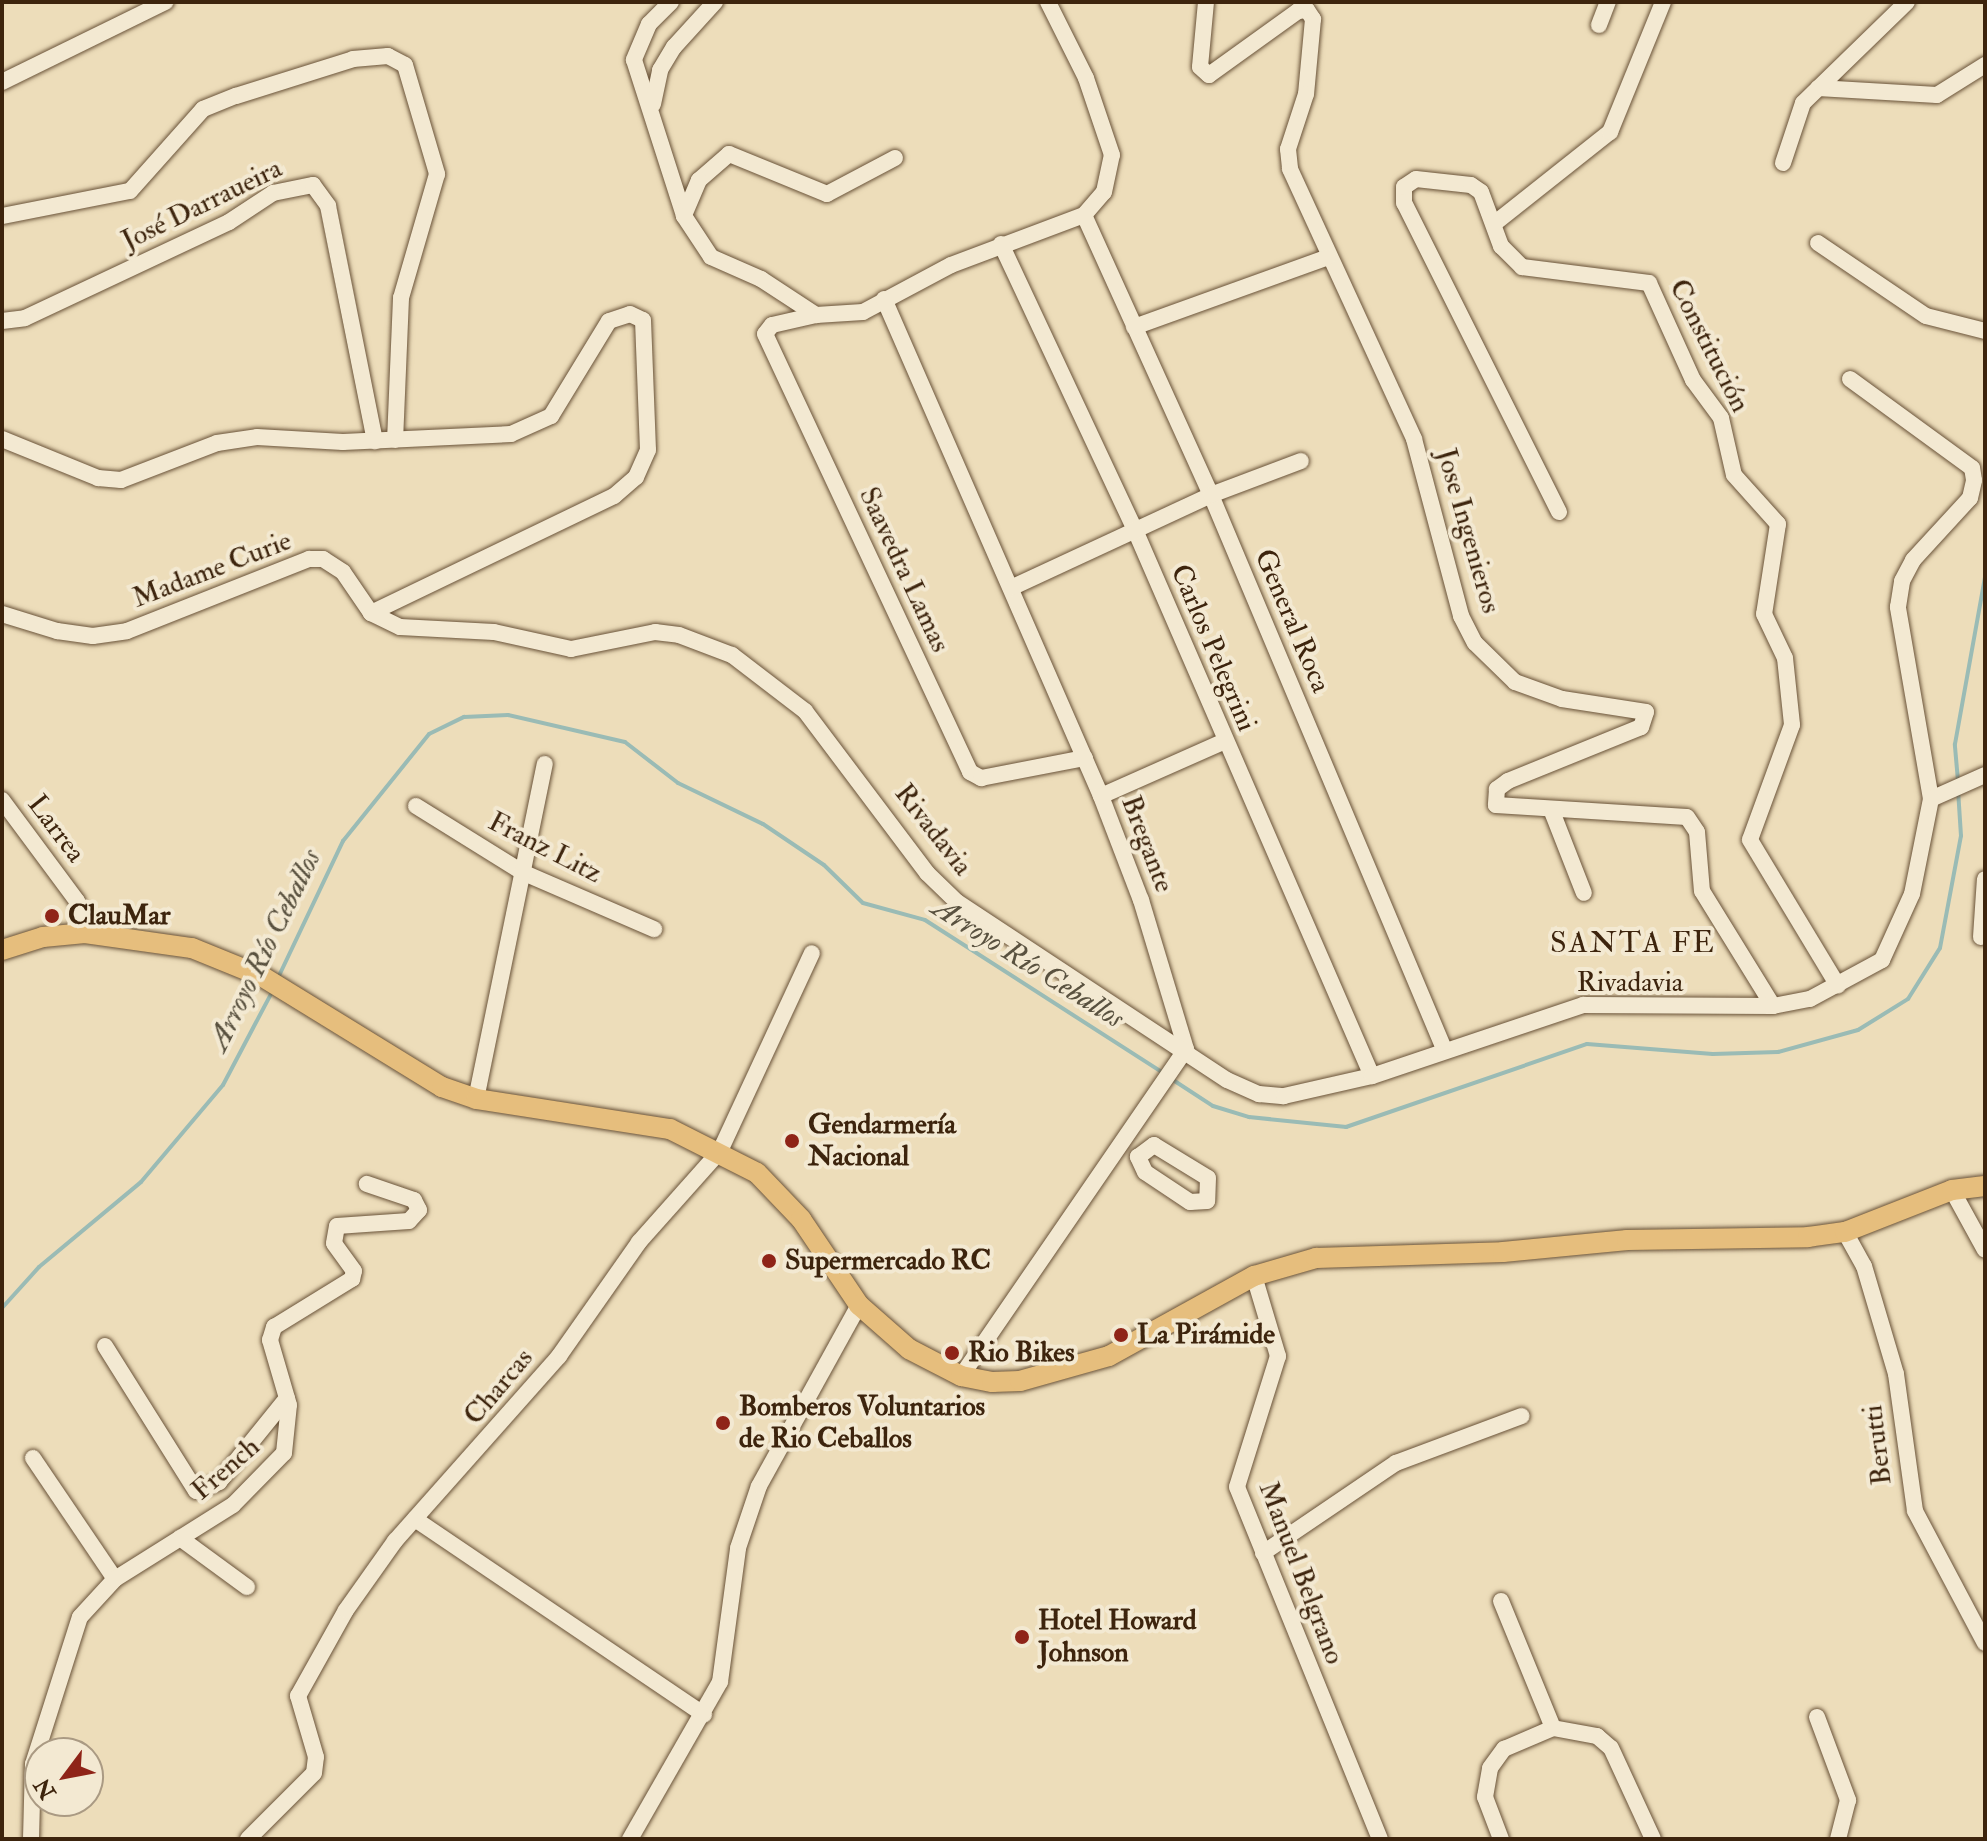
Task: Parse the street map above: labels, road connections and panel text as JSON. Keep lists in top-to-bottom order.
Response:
{
  "streets": {
    "street": [
      "José Darraueira",
      "Constitución",
      "Jose Ingenieros",
      "Madame Curie",
      "Saavedra Lamas",
      "General Roca",
      "Carlos Pelegrini",
      "Larrea",
      "Rivadavia",
      "Bregante",
      "Franz Litz",
      "Charcas",
      "Berutti",
      "French",
      "Manuel Belgrano"
    ]
  },
  "crossings": [
    ["Constitución", "Rivadavia"],
    ["Jose Ingenieros", "Rivadavia"],
    ["Madame Curie", "Rivadavia"],
    ["Saavedra Lamas", "Bregante"],
    ["General Roca", "Rivadavia"],
    ["Carlos Pelegrini", "Rivadavia"],
    ["Rivadavia", "Bregante"]
  ],
  "districts": ["SANTA FE"],
  "water": ["Arroyo Río Ceballos"],
  "places": [
    "ClauMar",
    "Gendarmería Nacional",
    "Supermercado RC",
    "La Pirámide",
    "Rio Bikes",
    "Bomberos Voluntarios de Rio Ceballos",
    "Hotel Howard Johnson"
  ],
  "north": "bottom left"
}
